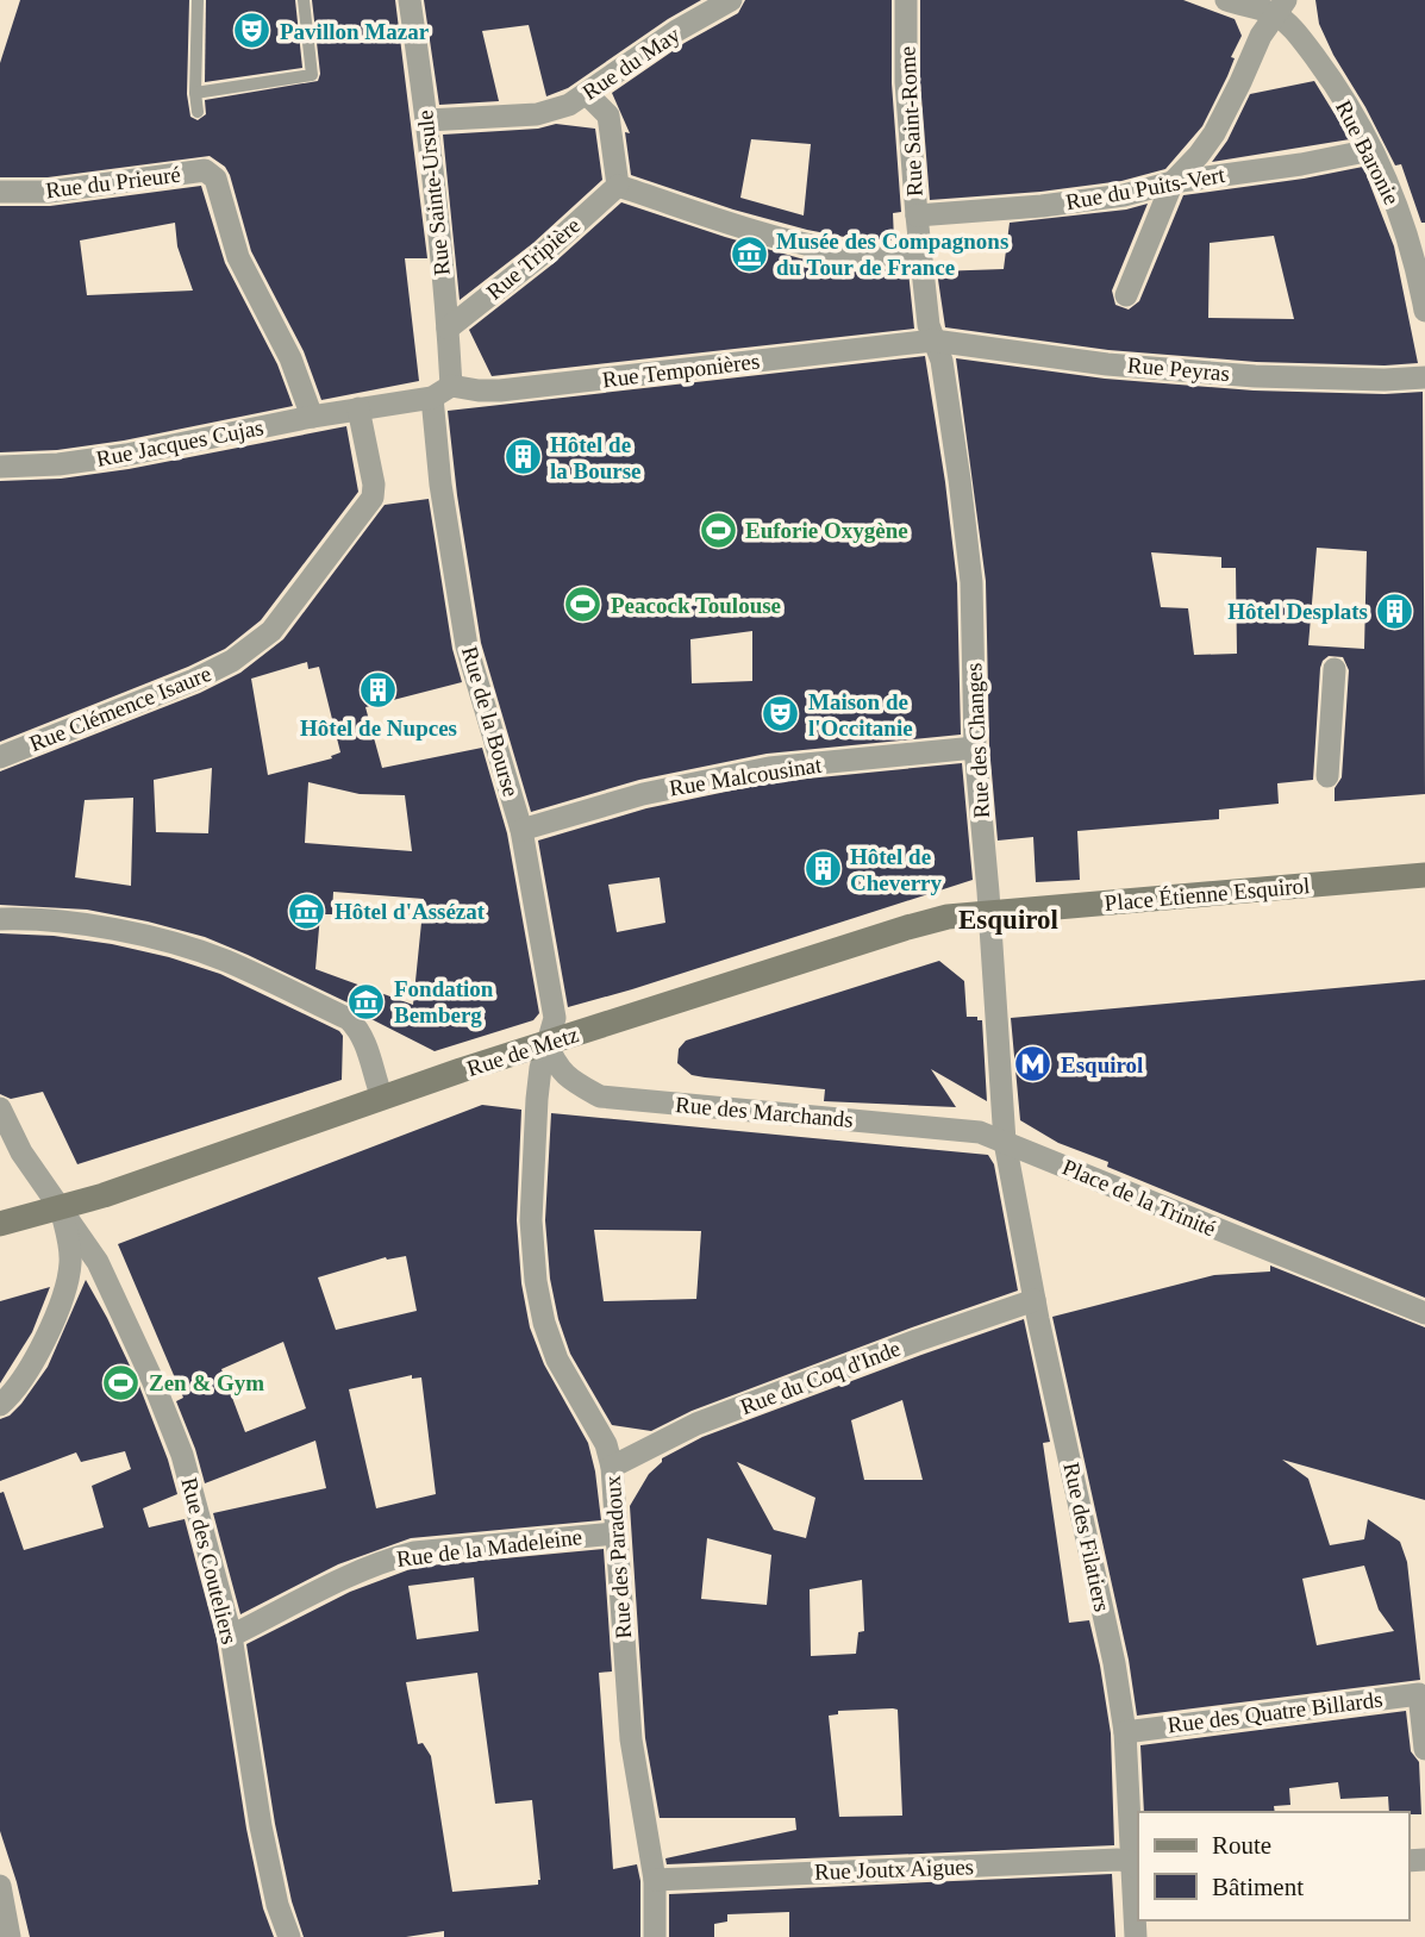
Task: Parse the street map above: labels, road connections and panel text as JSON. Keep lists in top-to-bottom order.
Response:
{
  "streets": {
    "street": [
      "Rue du May",
      "Rue Saint-Rome",
      "Rue Baronie",
      "Rue du Prieuré",
      "Rue du Puits-Vert",
      "Rue Sainte-Ursule",
      "Rue Tripière",
      "Rue Peyras",
      "Rue Temponières",
      "Rue Jacques Cujas",
      "Rue Clémence Isaure",
      "Rue de la Bourse",
      "Rue des Changes",
      "Rue Malcousinat",
      "Place Étienne Esquirol",
      "Rue de Metz",
      "Rue des Marchands",
      "Place de la Trinité",
      "Rue du Coq d'Inde",
      "Rue des Filatiers",
      "Rue de la Madeleine",
      "Rue des Paradoux",
      "Rue des Couteliers",
      "Rue des Quatre Billards",
      "Rue Joutx Aigues"
    ]
  },
  "crossings": [
    ["Rue du May", "Rue Sainte-Ursule"],
    ["Rue Saint-Rome", "Rue du Puits-Vert"],
    ["Rue Saint-Rome", "Rue Peyras"],
    ["Rue Saint-Rome", "Rue Temponières"],
    ["Rue Saint-Rome", "Rue des Changes"],
    ["Rue Baronie", "Rue du Puits-Vert"],
    ["Rue du Prieuré", "Rue Jacques Cujas"],
    ["Rue Sainte-Ursule", "Rue Tripière"],
    ["Rue Sainte-Ursule", "Rue Temponières"],
    ["Rue Sainte-Ursule", "Rue de la Bourse"],
    ["Rue Peyras", "Rue Temponières"],
    ["Rue Peyras", "Rue des Changes"],
    ["Rue Temponières", "Rue Jacques Cujas"],
    ["Rue Temponières", "Rue Clémence Isaure"],
    ["Rue Temponières", "Rue de la Bourse"],
    ["Rue Temponières", "Rue des Changes"],
    ["Rue Jacques Cujas", "Rue Clémence Isaure"],
    ["Rue de la Bourse", "Rue Malcousinat"],
    ["Rue de la Bourse", "Rue de Metz"],
    ["Rue de la Bourse", "Rue des Marchands"],
    ["Rue de la Bourse", "Rue des Paradoux"],
    ["Rue des Changes", "Rue Malcousinat"],
    ["Rue des Changes", "Place Étienne Esquirol"],
    ["Rue des Changes", "Rue de Metz"],
    ["Rue des Changes", "Rue des Marchands"],
    ["Rue des Changes", "Place de la Trinité"],
    ["Rue des Changes", "Rue des Filatiers"],
    ["Place Étienne Esquirol", "Rue de Metz"],
    ["Rue de Metz", "Rue des Marchands"],
    ["Rue de Metz", "Rue des Paradoux"],
    ["Rue de Metz", "Rue des Couteliers"],
    ["Rue des Marchands", "Place de la Trinité"],
    ["Rue des Marchands", "Rue des Filatiers"],
    ["Rue des Marchands", "Rue des Paradoux"],
    ["Place de la Trinité", "Rue des Filatiers"],
    ["Rue du Coq d'Inde", "Rue des Filatiers"],
    ["Rue du Coq d'Inde", "Rue des Paradoux"],
    ["Rue des Filatiers", "Rue des Quatre Billards"],
    ["Rue des Filatiers", "Rue Joutx Aigues"],
    ["Rue de la Madeleine", "Rue des Paradoux"],
    ["Rue de la Madeleine", "Rue des Couteliers"],
    ["Rue des Paradoux", "Rue Joutx Aigues"]
  ],
  "districts": ["Esquirol"],
  "places": {
    "theatre": ["Pavillon Mazar", "Maison de l'Occitanie"],
    "museum": ["Musée des Compagnons du Tour de France", "Hôtel d'Assézat", "Fondation Bemberg"],
    "building": [
      "Hôtel de la Bourse",
      "Hôtel Desplats",
      "Hôtel de Nupces",
      "Hôtel de Cheverry"
    ],
    "sports": ["Euforie Oxygène", "Peacock Toulouse", "Zen & Gym"],
    "metro station": ["Esquirol"]
  },
  "legend": ["Route", "Bâtiment"]
}
